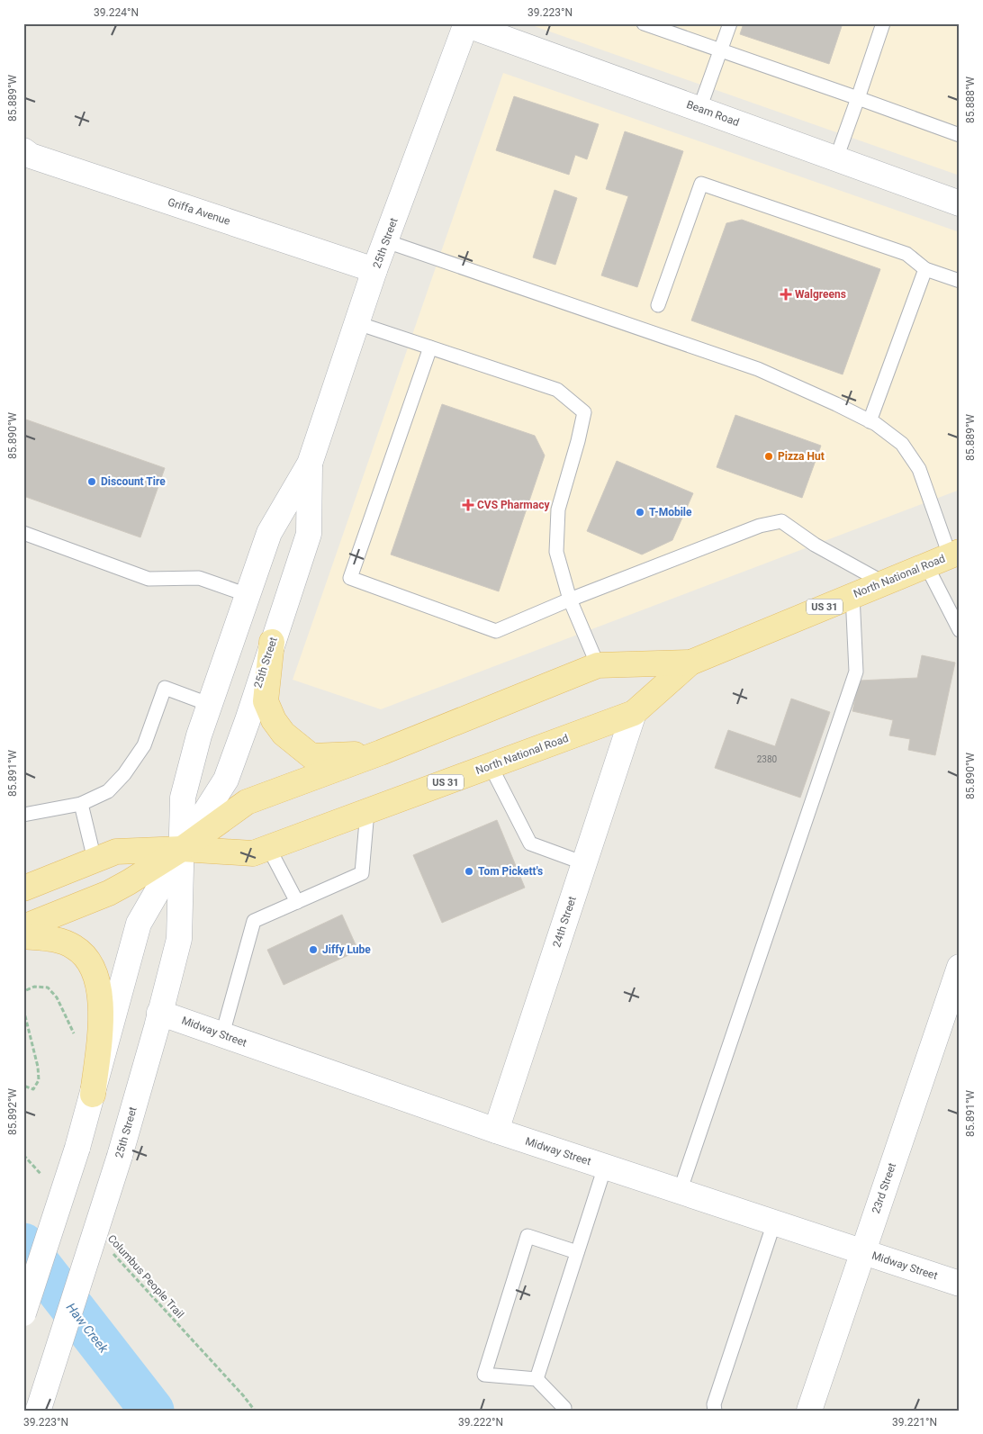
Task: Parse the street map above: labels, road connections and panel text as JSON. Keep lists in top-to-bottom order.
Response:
{
  "streets": {
    "main road": ["North National Road", "US 31"],
    "street": [
      "Beam Road",
      "Griffa Avenue",
      "25th Street",
      "24th Street",
      "Midway Street",
      "23rd Street"
    ],
    "path": ["Columbus People Trail"]
  },
  "crossings": [
    ["Beam Road", "25th Street"],
    ["Griffa Avenue", "25th Street"],
    ["25th Street", "North National Road"],
    ["25th Street", "Midway Street"],
    ["North National Road", "24th Street"],
    ["24th Street", "Midway Street"],
    ["Midway Street", "23rd Street"]
  ],
  "water": ["Haw Creek"],
  "places": {
    "health": ["Walgreens", "CVS Pharmacy"],
    "other": [
      "Pizza Hut",
      "Discount Tire",
      "T-Mobile",
      "Tom Pickett's",
      "Jiffy Lube"
    ]
  },
  "house_numbers": ["2380"],
  "coordinates": [
    "39.224°N",
    "39.223°N",
    "85.889°W",
    "85.888°W",
    "85.890°W",
    "85.891°W",
    "85.892°W",
    "39.222°N",
    "39.221°N"
  ]
}
